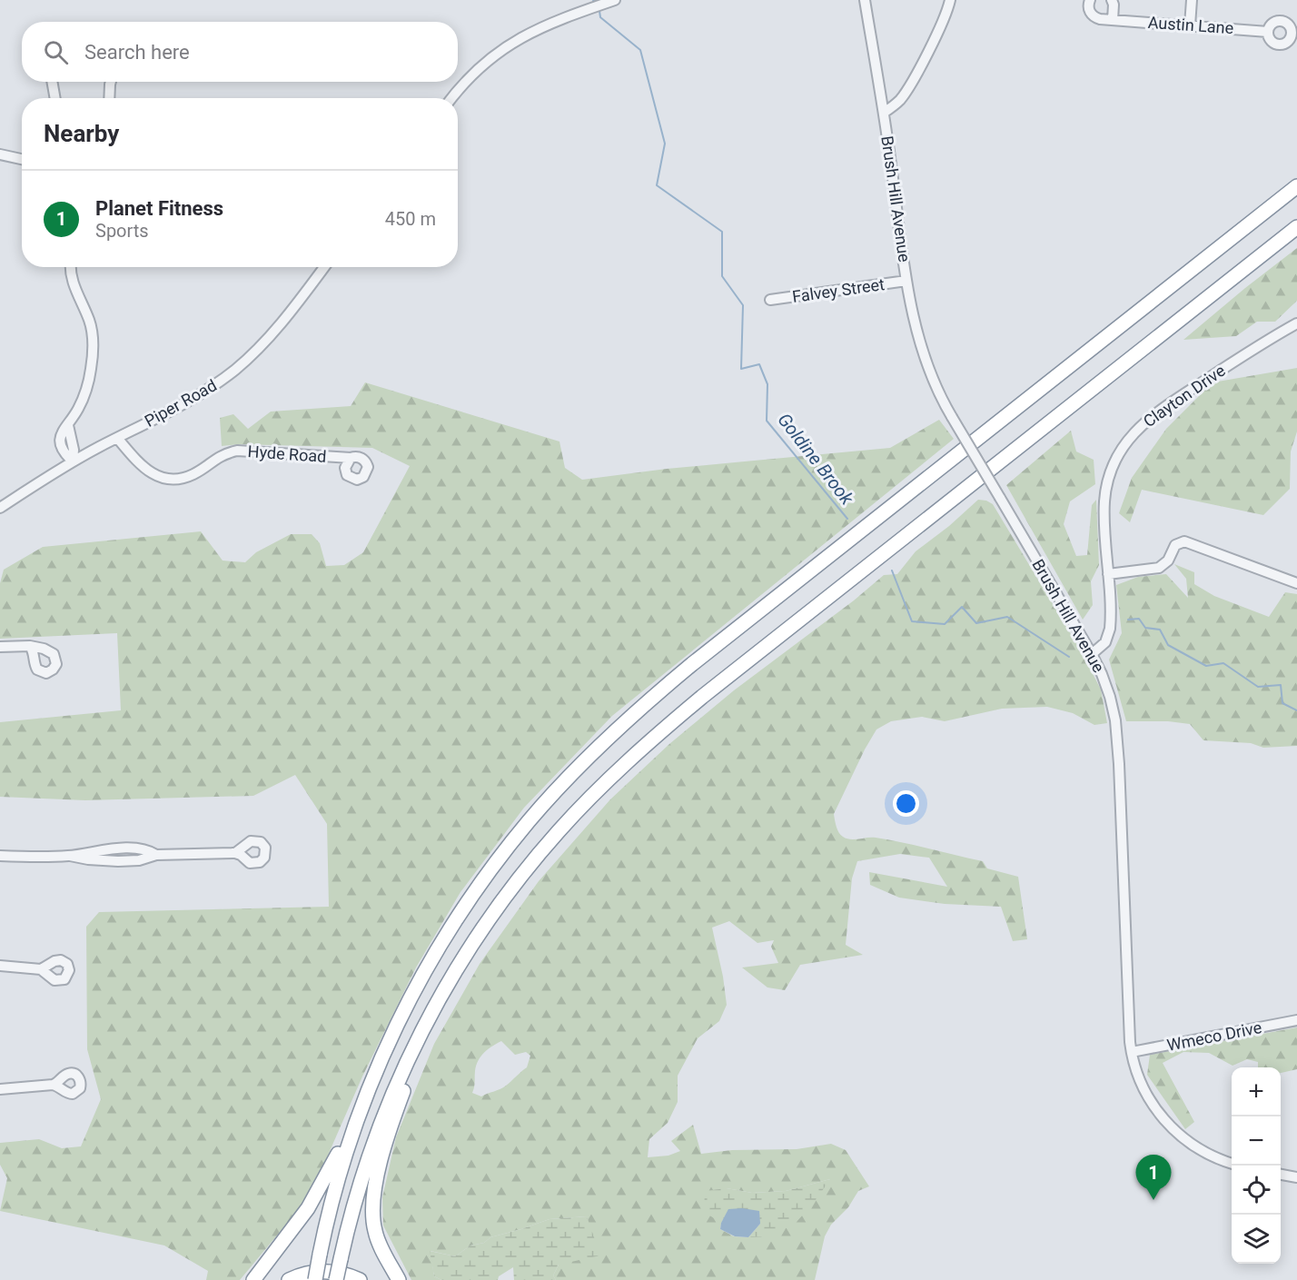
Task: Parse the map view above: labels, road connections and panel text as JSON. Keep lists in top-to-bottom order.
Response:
{
  "streets": {
    "street": [
      "Austin Lane",
      "Brush Hill Avenue",
      "Falvey Street",
      "Clayton Drive",
      "Piper Road",
      "Hyde Road",
      "Wmeco Drive"
    ]
  },
  "crossings": [
    ["Brush Hill Avenue", "Falvey Street"],
    ["Brush Hill Avenue", "Clayton Drive"],
    ["Brush Hill Avenue", "Wmeco Drive"],
    ["Piper Road", "Hyde Road"]
  ],
  "water": ["Goldine Brook"],
  "page": {
    "search": "Search here",
    "heading": "Nearby",
    "list": [
      {
        "mark": "1",
        "name": "Planet Fitness",
        "note": "Sports",
        "value": "450 m"
      }
    ],
    "map_buttons": ["+", "−"],
    "pins": "1"
  }
}
